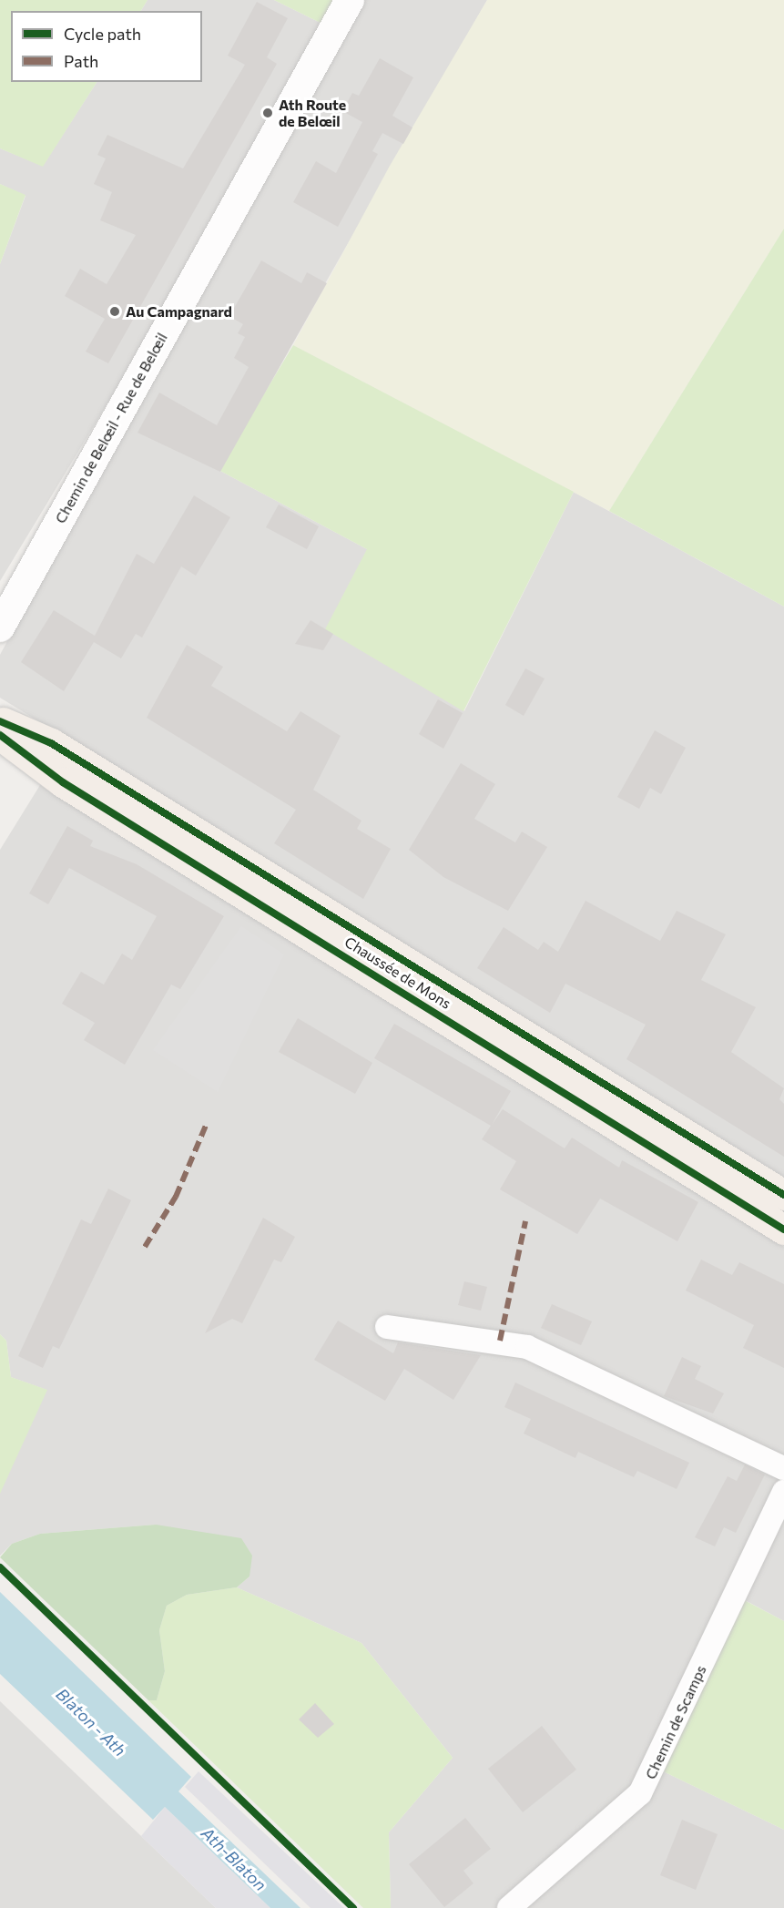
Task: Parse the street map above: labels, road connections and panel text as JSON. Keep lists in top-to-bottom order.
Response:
{
  "streets": {
    "main road": ["Chaussée de Mons"],
    "street": ["Chemin de Belœil - Rue de Belœil", "Chemin de Scamps"]
  },
  "water": ["Blaton - Ath", "Ath-Blaton"],
  "places": ["Ath Route de Belœil", "Au Campagnard"],
  "legend": ["Cycle path", "Path"]
}
